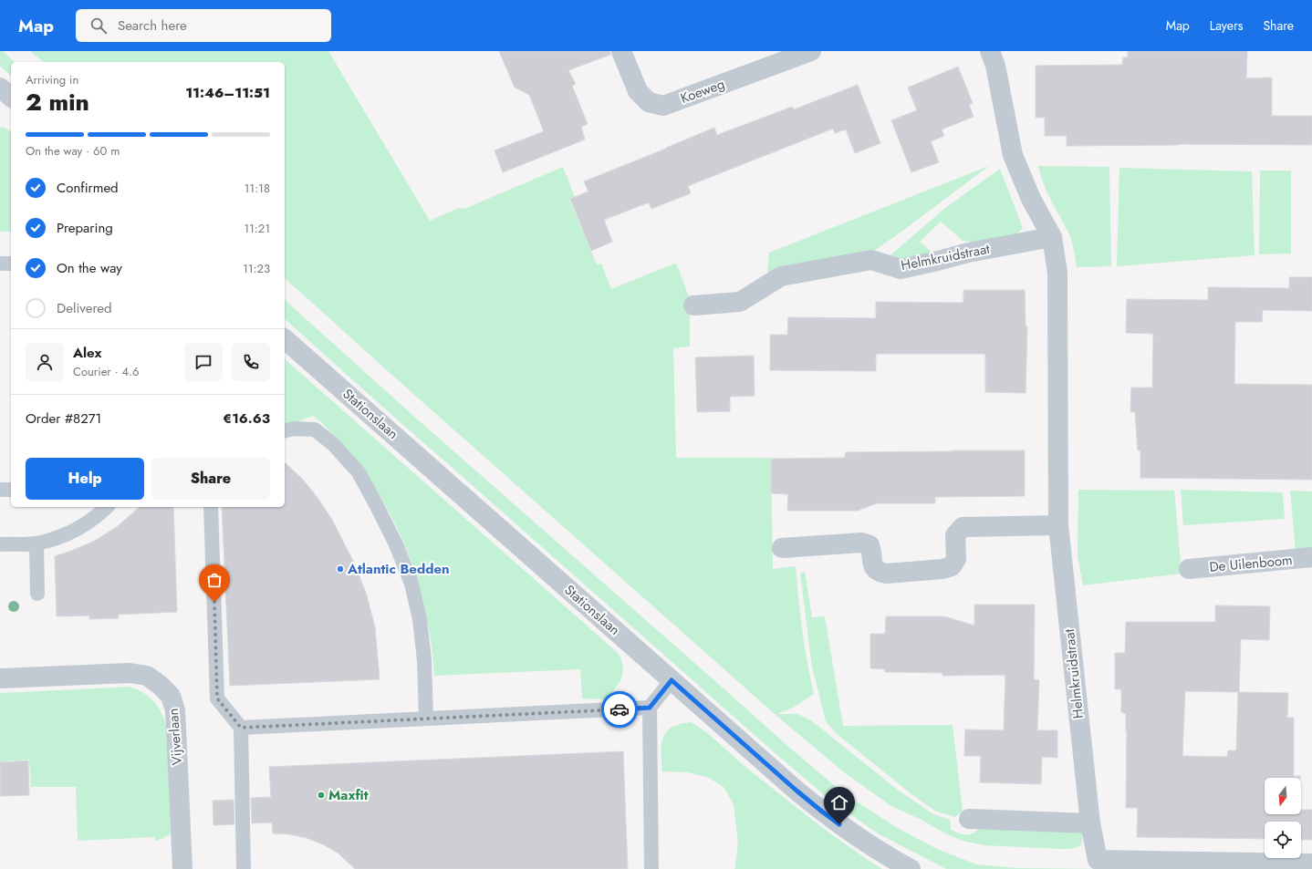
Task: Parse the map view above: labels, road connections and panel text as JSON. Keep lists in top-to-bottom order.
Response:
{
  "streets": {
    "street": [
      "Koeweg",
      "Helmkruidstraat",
      "Stationslaan",
      "De Uilenboom",
      "Vijverlaan"
    ]
  },
  "places": ["Atlantic Bedden", "Maxfit"],
  "north": "bottom",
  "page": {
    "header": "Map",
    "search": "Search here",
    "nav": ["Map", "Layers", "Share"],
    "heading": ["2 min", "Arriving in", "11:46–11:51"],
    "panel": [
      "Alex",
      "Courier · 4.6",
      "Order #8271",
      "€16.63"
    ],
    "bar": "On the way · 60 m",
    "list": [
      ["Confirmed", "11:18"],
      ["Preparing", "11:21"],
      ["On the way", "11:23"],
      "Delivered"
    ],
    "buttons": ["Help", "Share"]
  }
}
